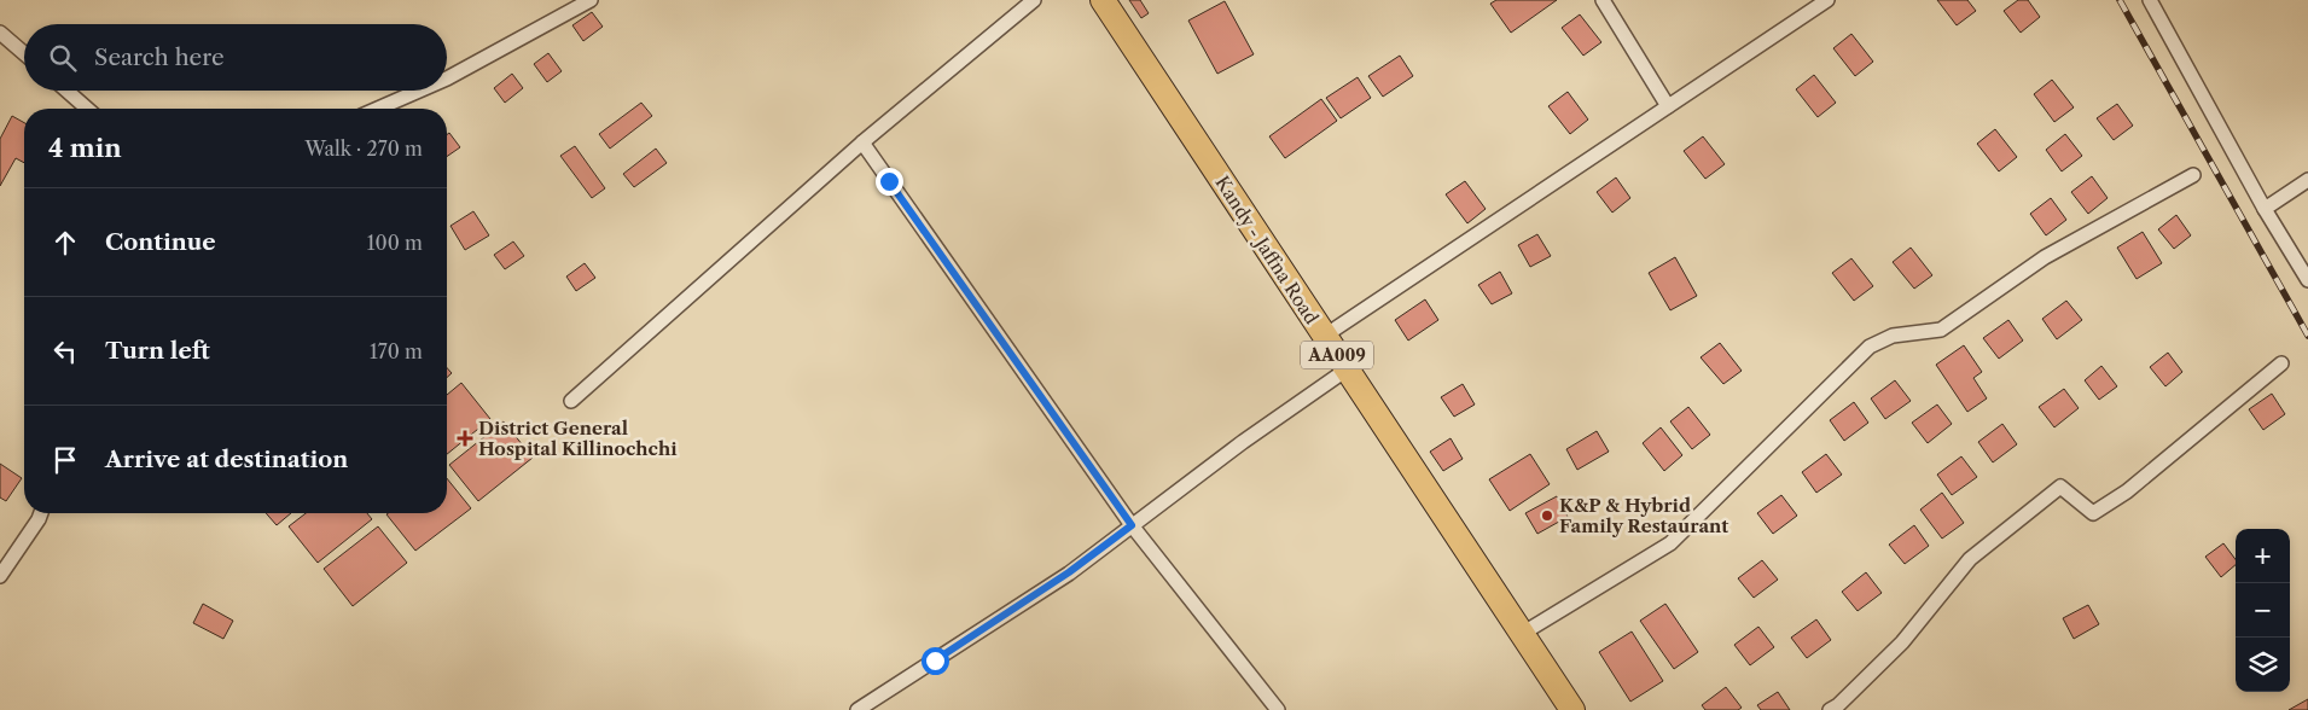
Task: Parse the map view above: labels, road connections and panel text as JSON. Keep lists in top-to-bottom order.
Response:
{
  "streets": {
    "highway": ["Kandy - Jaffna Road", "AA009"]
  },
  "places": {
    "health": ["District General Hospital Killinochchi"],
    "other": ["K&P & Hybrid Family Restaurant"]
  },
  "page": {
    "search": "Search here",
    "heading": ["4 min", "Walk · 270 m"],
    "list": [
      ["Continue", "100 m"],
      ["Turn left", "170 m"],
      "Arrive at destination"
    ],
    "map_buttons": ["+", "−"]
  }
}
